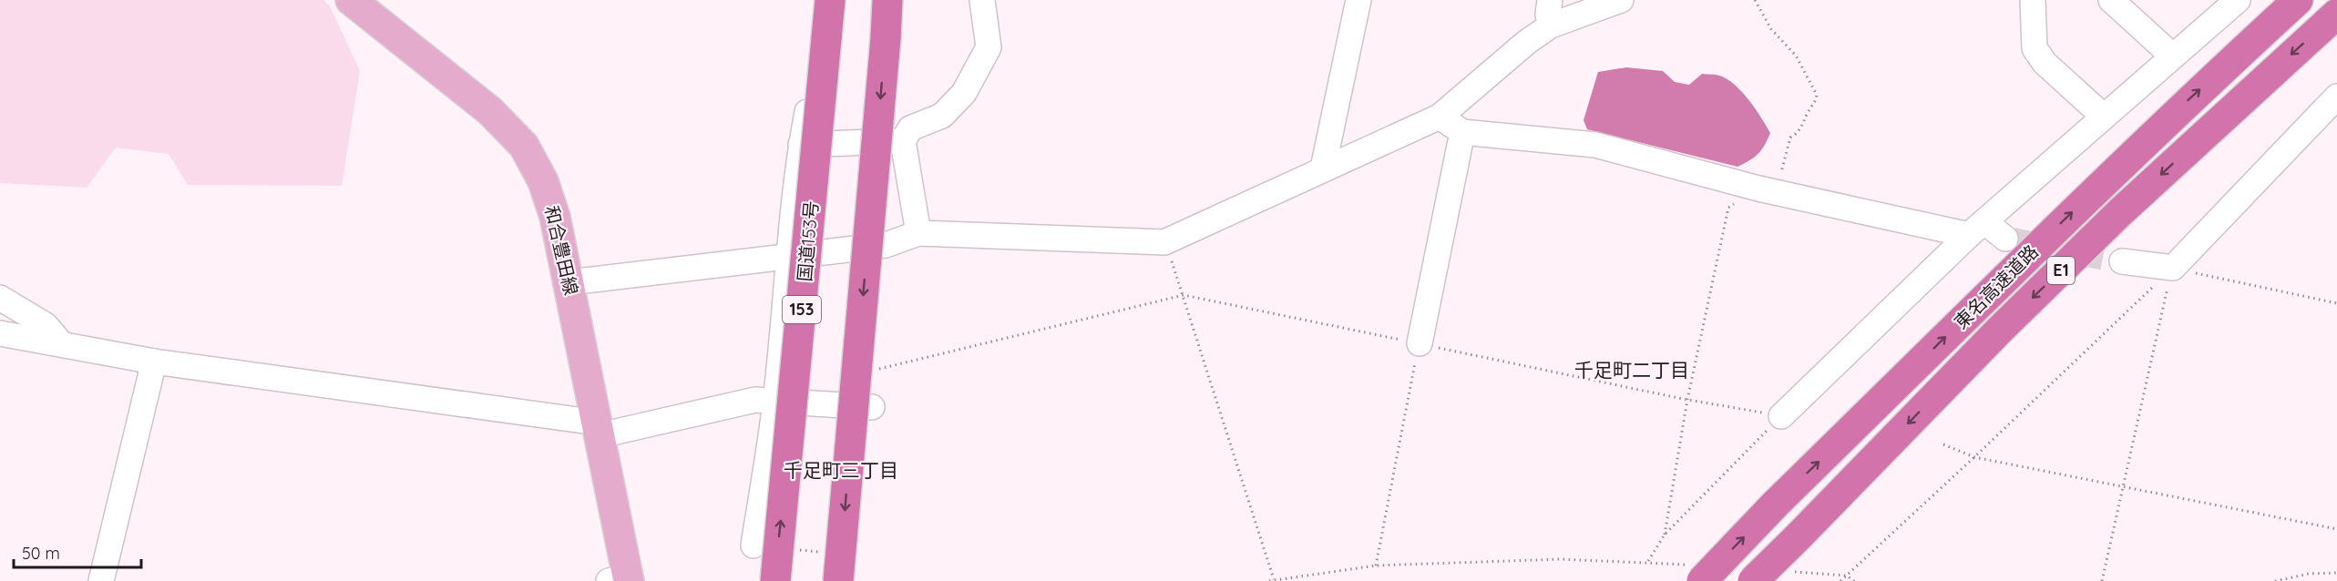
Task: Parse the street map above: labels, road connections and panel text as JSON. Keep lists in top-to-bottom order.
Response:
{
  "streets": {
    "highway": [
      "国道153号",
      "E1",
      "東名高速道路",
      "153"
    ],
    "main road": ["和合豊田線"]
  },
  "districts": ["千足町二丁目", "千足町三丁目"],
  "scale_bar": "50 m"
}
